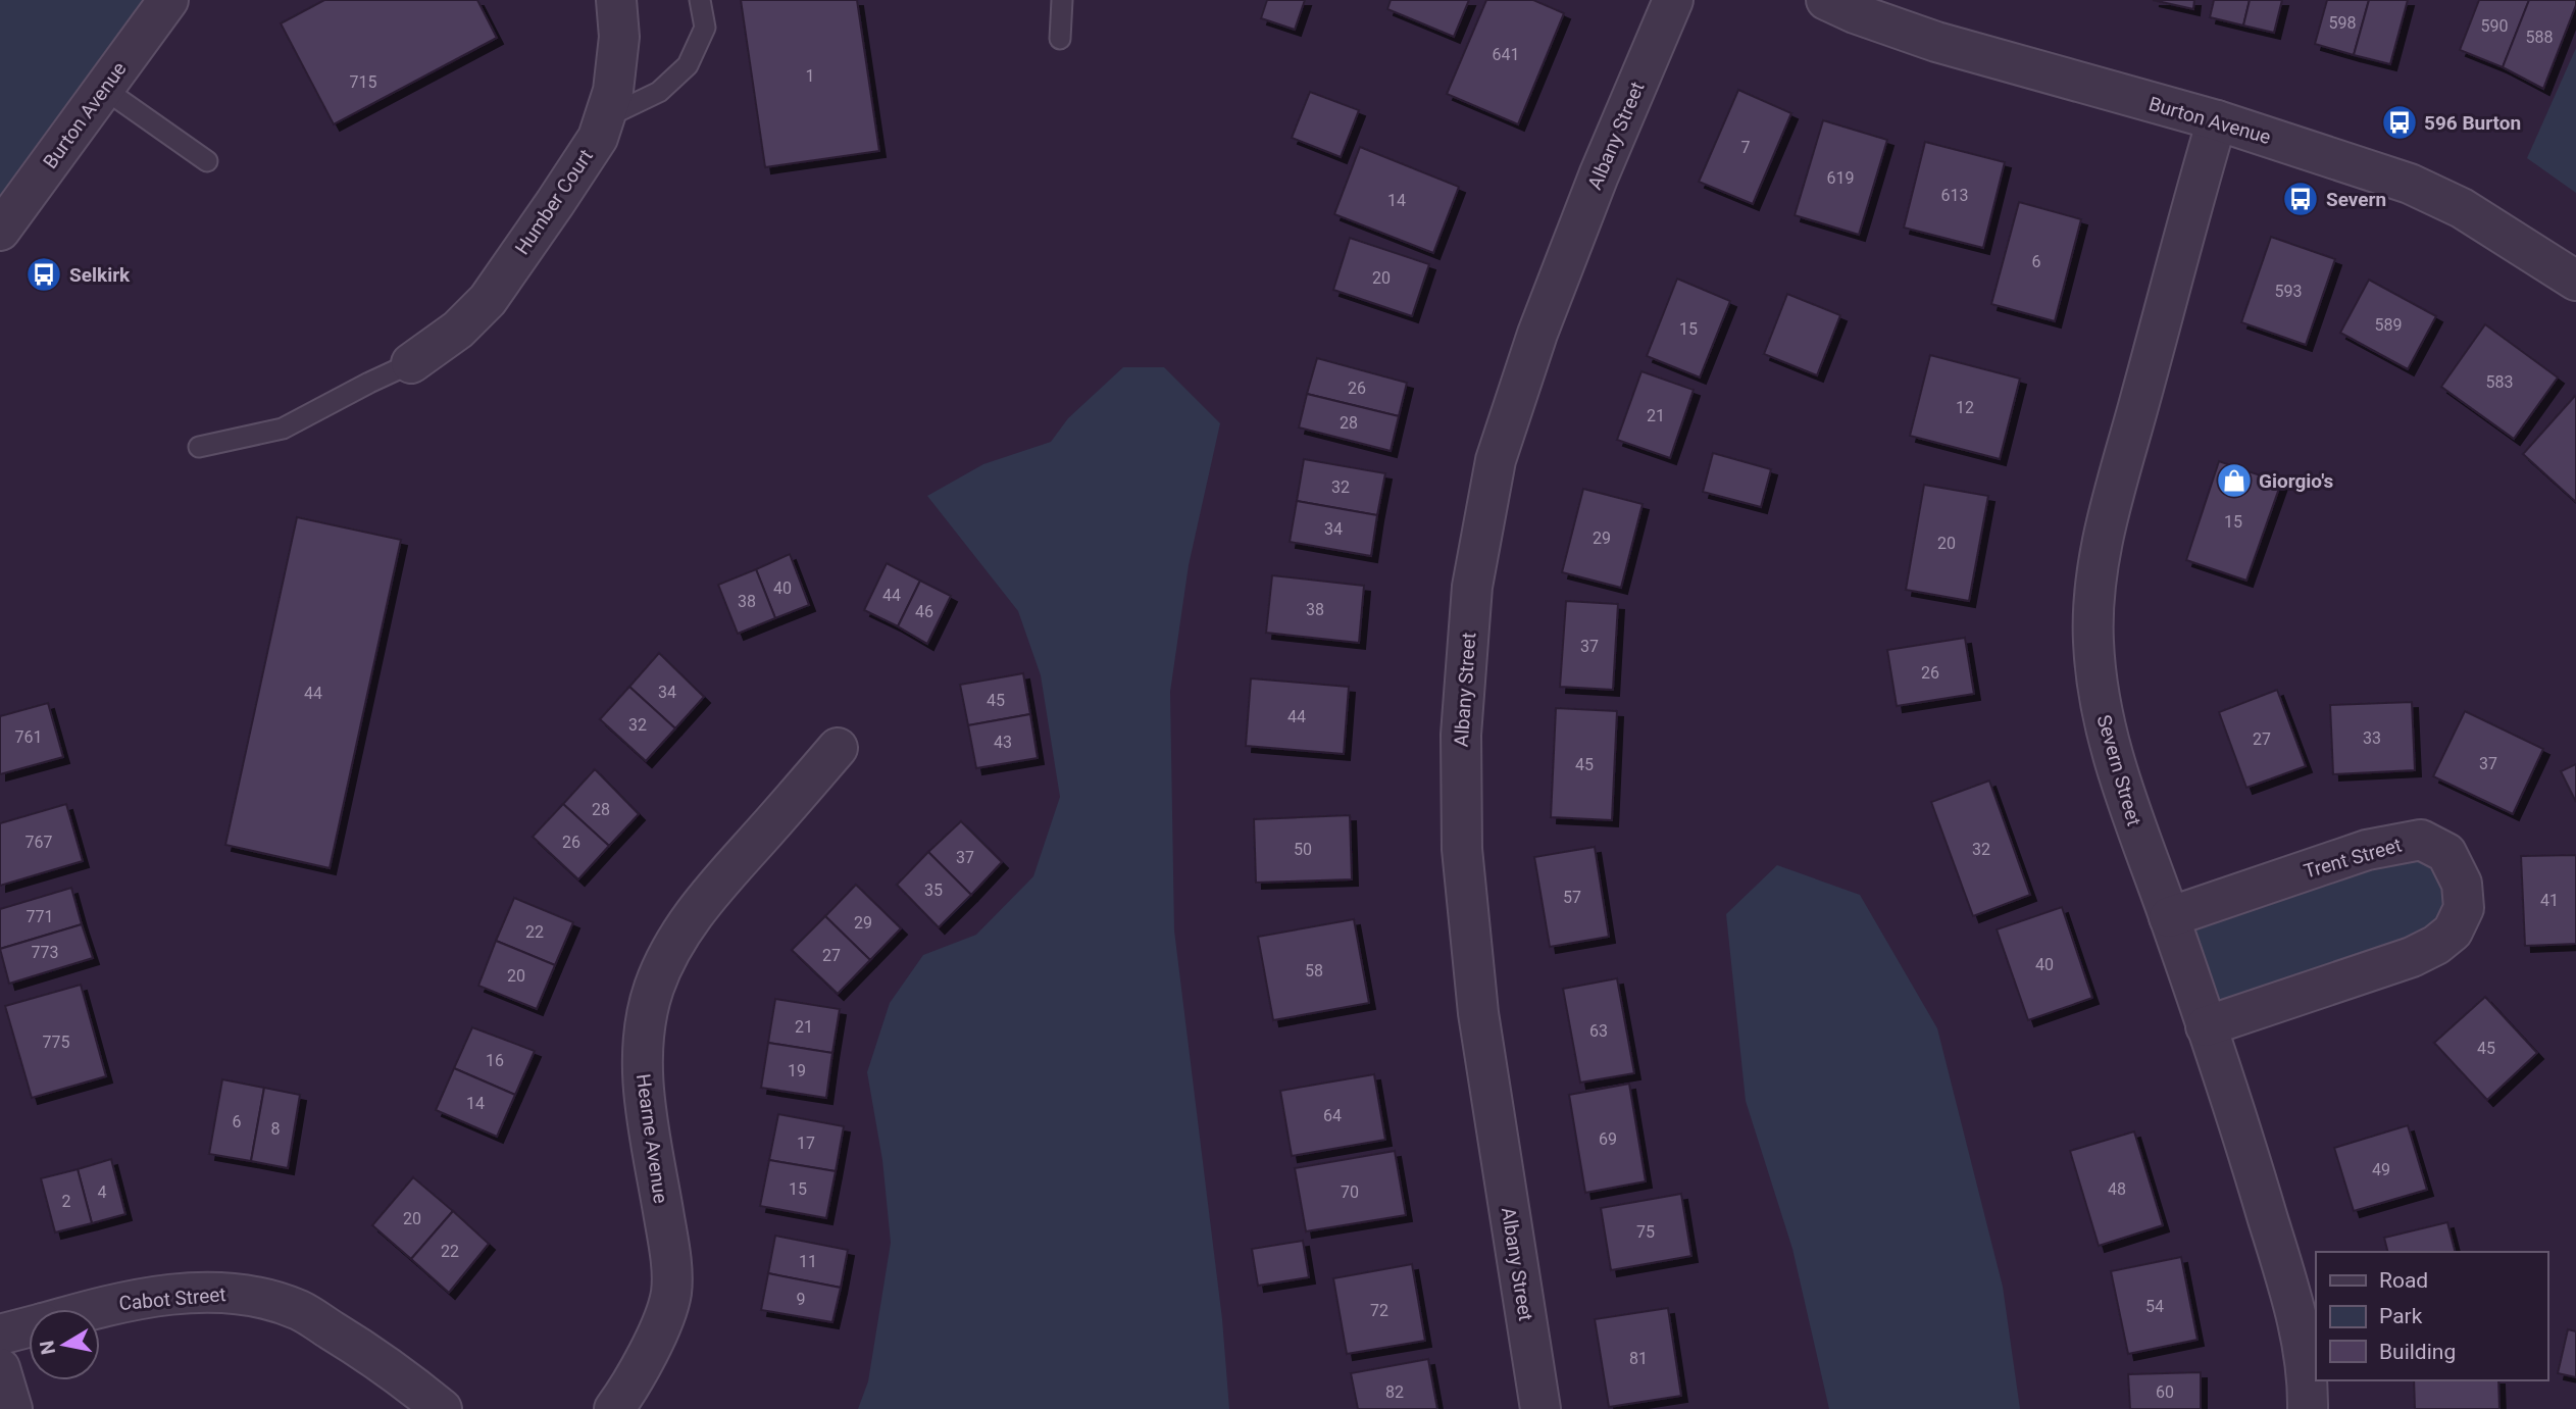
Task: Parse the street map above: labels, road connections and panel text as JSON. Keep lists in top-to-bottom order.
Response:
{
  "streets": {
    "street": [
      "Burton Avenue",
      "Albany Street",
      "Humber Court",
      "Severn Street",
      "Trent Street",
      "Hearne Avenue",
      "Cabot Street"
    ]
  },
  "crossings": [
    ["Burton Avenue", "Severn Street"],
    ["Severn Street", "Trent Street"]
  ],
  "places": {
    "bus stop": ["596 Burton", "Severn", "Selkirk"],
    "shop": ["Giorgio's"]
  },
  "house_numbers": [
    "598",
    "590",
    "588",
    "641",
    "1",
    "715",
    "7",
    "619",
    "613",
    "14",
    "6",
    "20",
    "593",
    "589",
    "15",
    "583",
    "26",
    "12",
    "21",
    "28",
    "32",
    "15",
    "34",
    "29",
    "20",
    "40",
    "44",
    "38",
    "38",
    "46",
    "37",
    "26",
    "34",
    "44",
    "45",
    "44",
    "32",
    "761",
    "33",
    "27",
    "43",
    "37",
    "45",
    "28",
    "767",
    "26",
    "50",
    "32",
    "37",
    "35",
    "57",
    "41",
    "771",
    "29",
    "22",
    "773",
    "27",
    "40",
    "58",
    "20",
    "21",
    "63",
    "775",
    "45",
    "16",
    "19",
    "14",
    "64",
    "6",
    "8",
    "69",
    "17",
    "49",
    "15",
    "48",
    "4",
    "70",
    "2",
    "20",
    "75",
    "22",
    "11",
    "9",
    "54",
    "72",
    "81",
    "82",
    "60"
  ],
  "legend": ["Road", "Park", "Building"],
  "north": "left"
}
